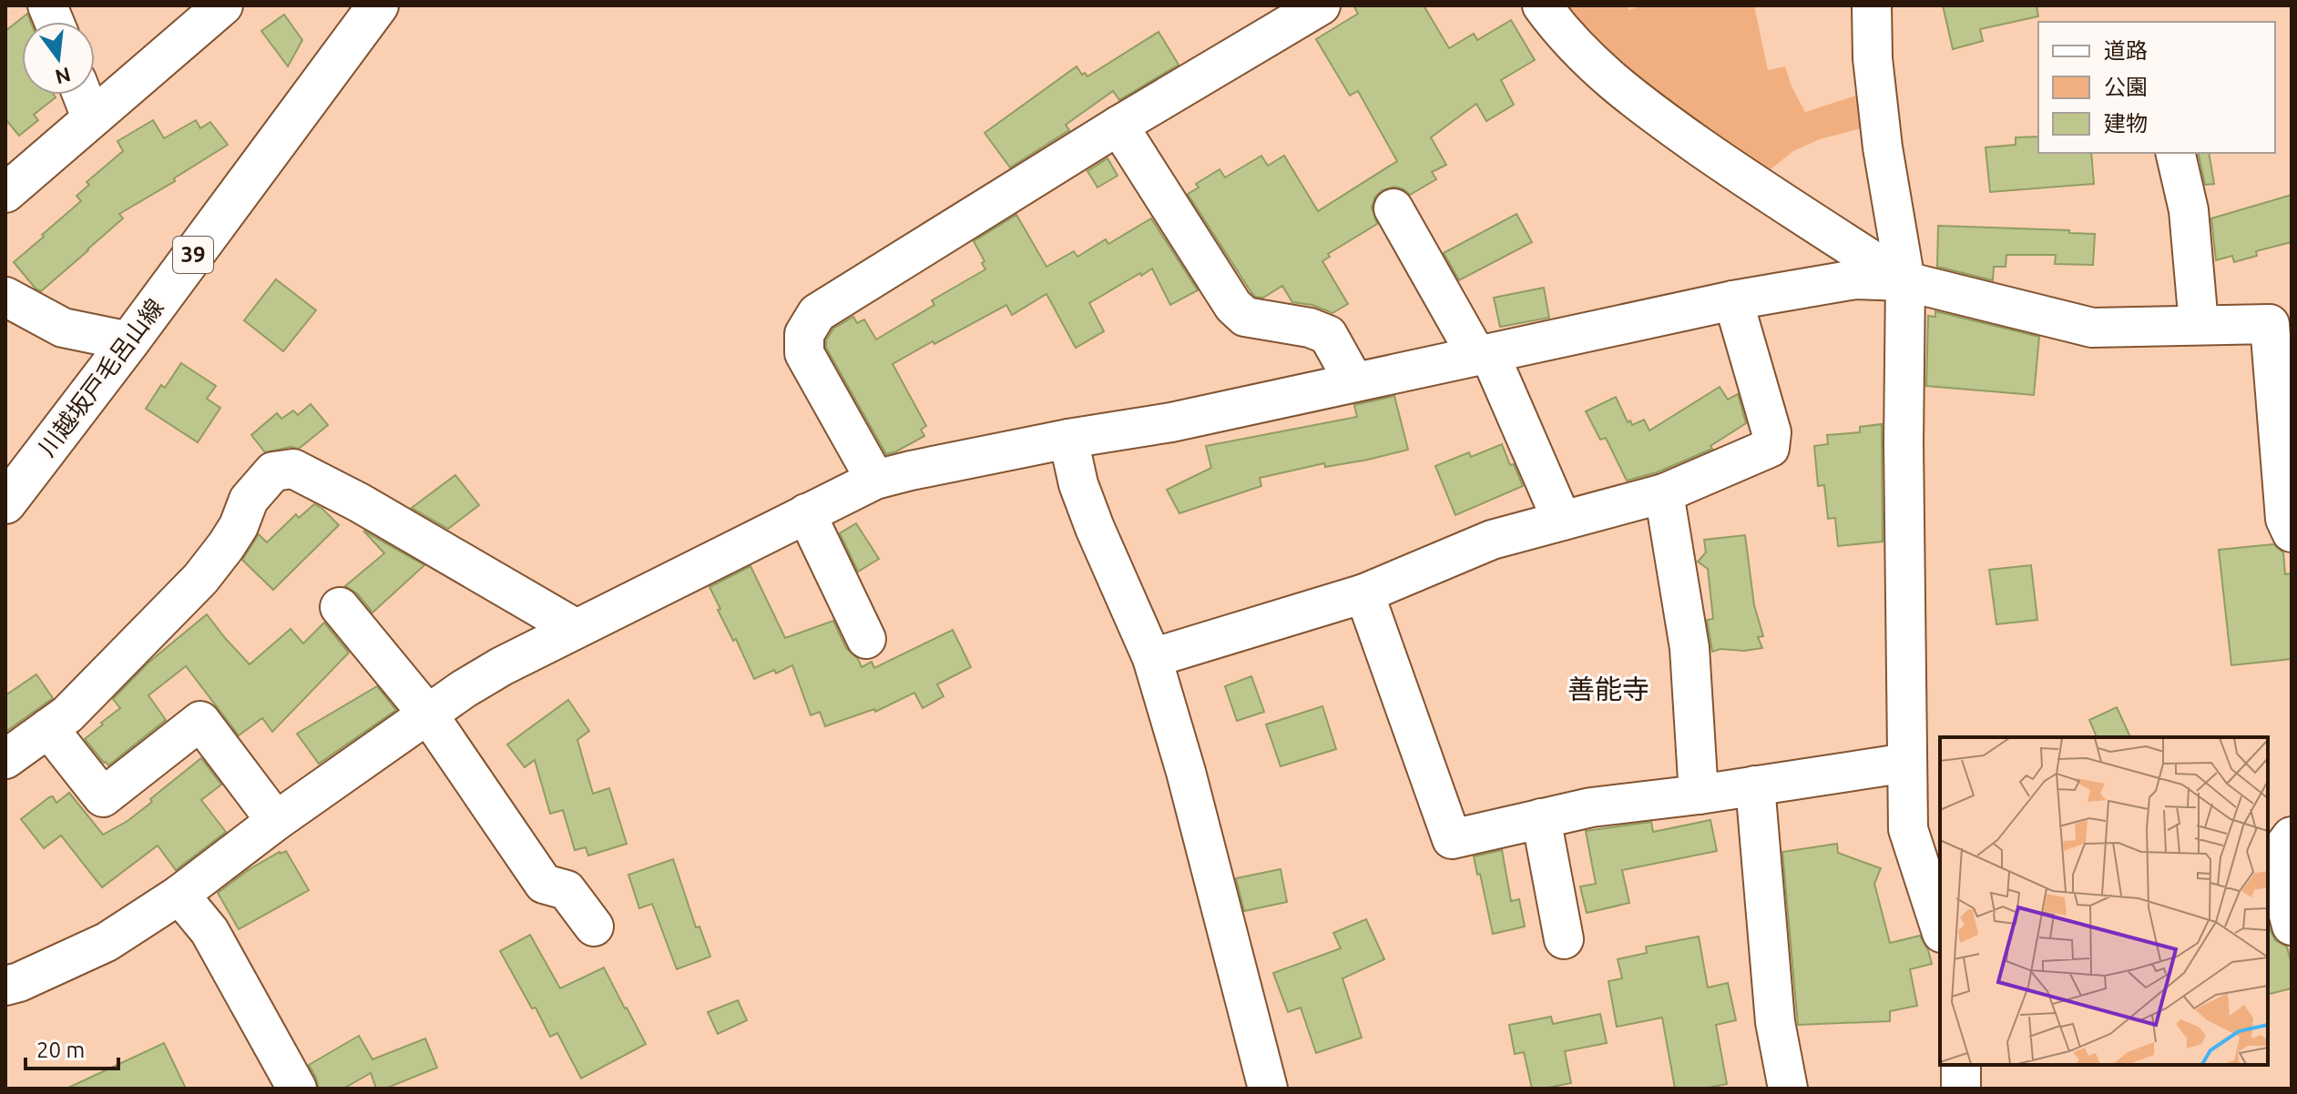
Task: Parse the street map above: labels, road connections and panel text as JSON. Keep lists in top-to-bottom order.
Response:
{
  "streets": {
    "main road": ["39", "川越坂戸毛呂山線"]
  },
  "districts": ["善能寺"],
  "legend": ["道路", "公園", "建物"],
  "scale_bar": "20 m",
  "north": "bottom"
}
